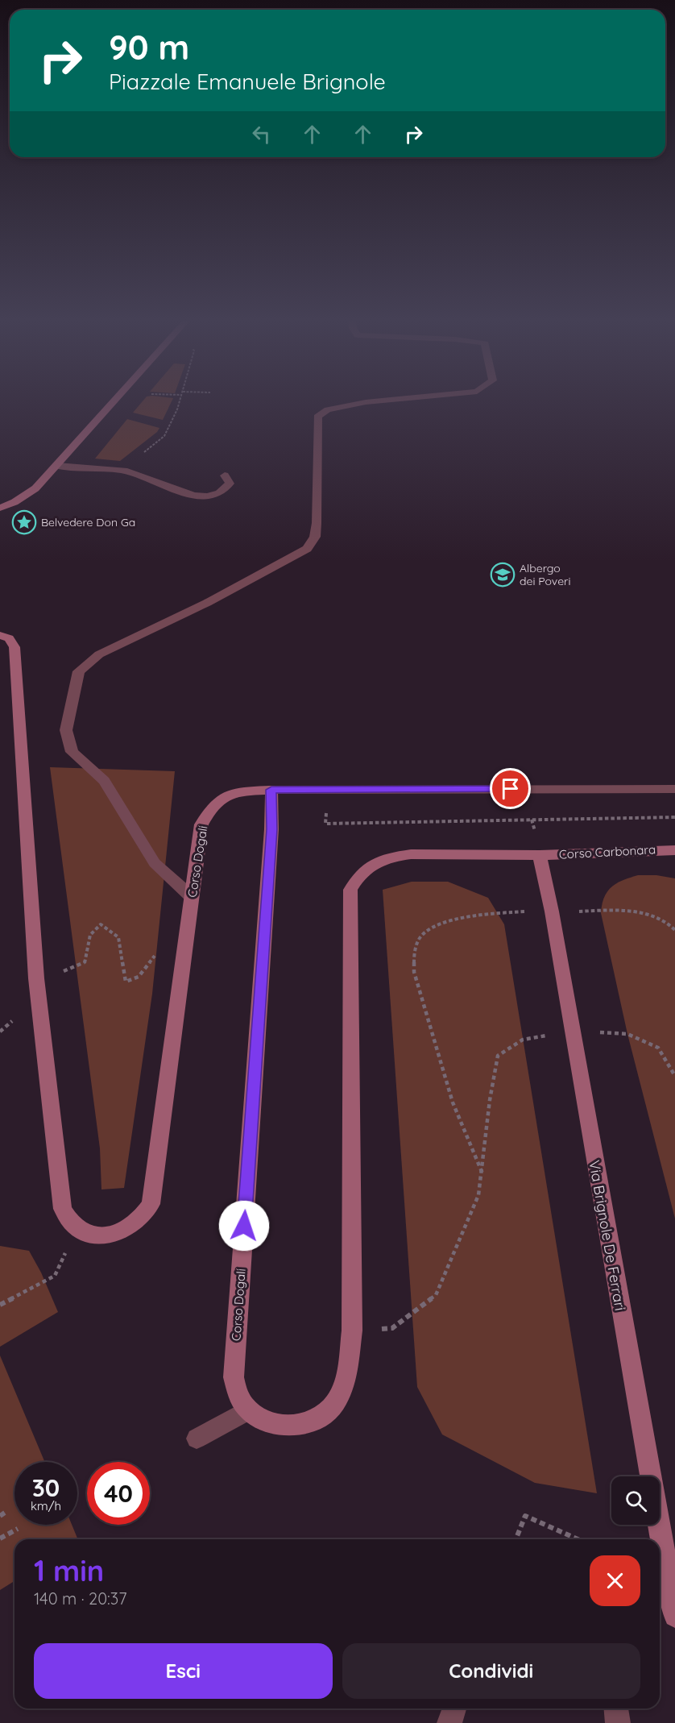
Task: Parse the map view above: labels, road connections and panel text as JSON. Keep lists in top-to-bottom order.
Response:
{
  "streets": {
    "street": ["Corso Carbonara", "Corso Dogali", "Via Brignole De Ferrari"]
  },
  "crossings": [
    ["Corso Carbonara", "Via Brignole De Ferrari"]
  ],
  "places": {
    "place": ["Belvedere Don Ga"],
    "school or university": ["Albergo dei Poveri"]
  },
  "page": {
    "turn": ["90 m", "Piazzale Emanuele Brignole"],
    "speed": "30 km/h",
    "limit": "40",
    "heading": ["1 min", "140 m · 20:37"],
    "buttons": ["Esci", "Condividi"]
  }
}
